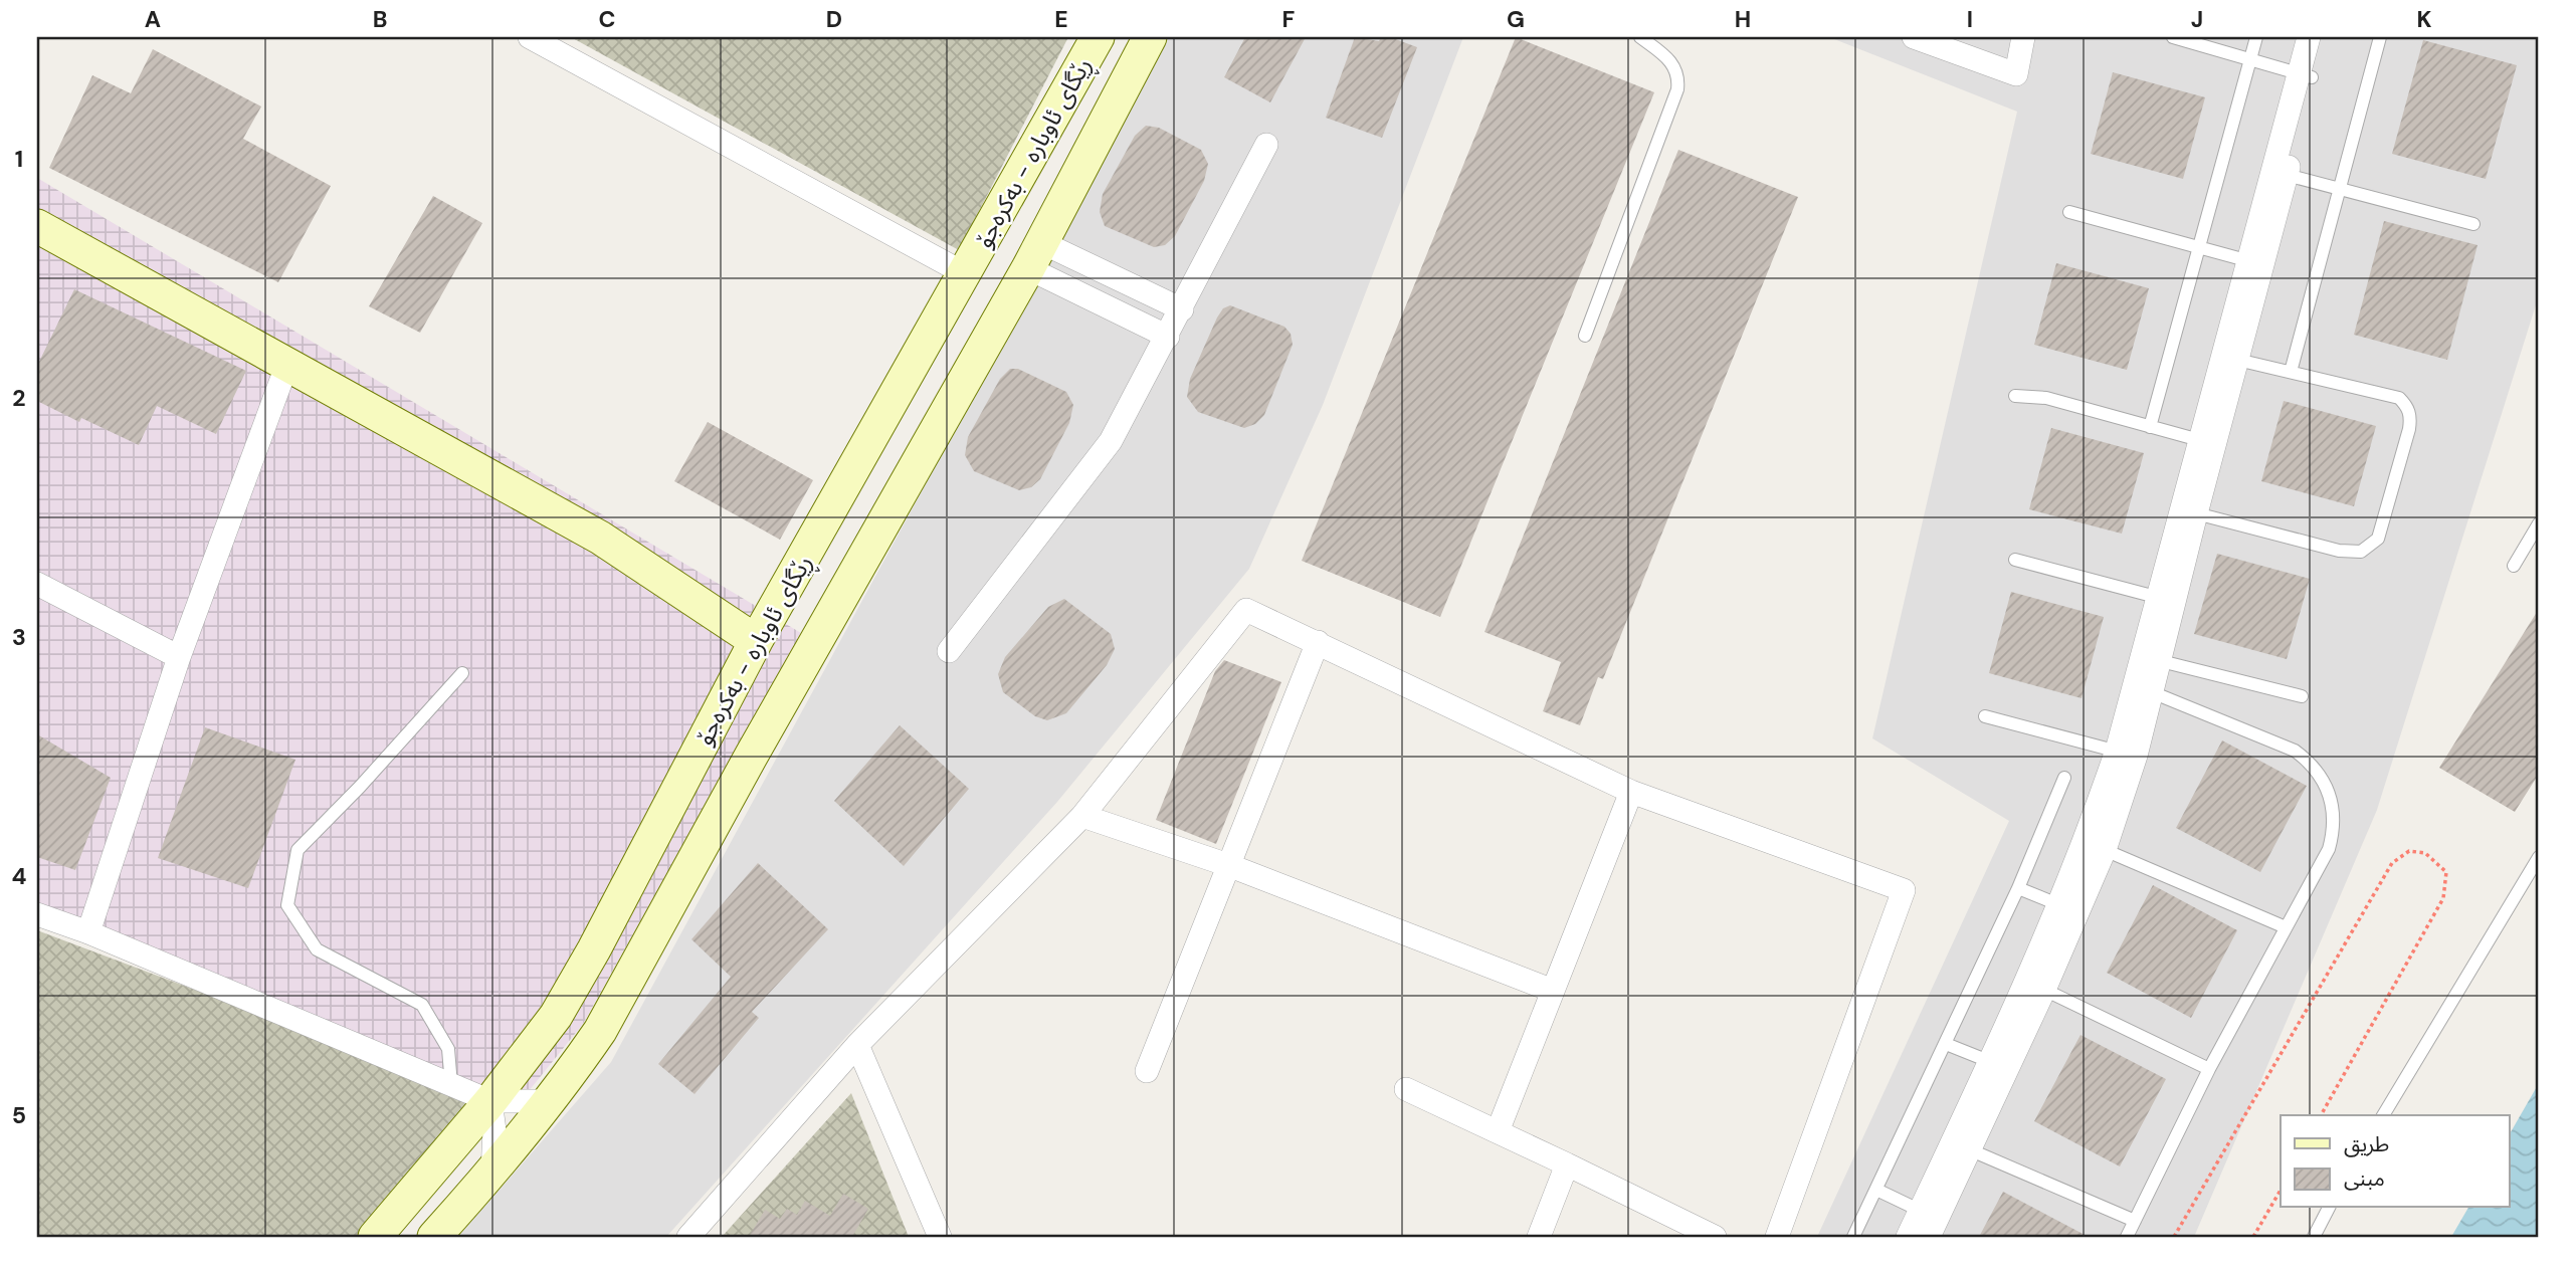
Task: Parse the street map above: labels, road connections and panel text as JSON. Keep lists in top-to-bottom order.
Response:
{
  "streets": {
    "main road": ["ڕێگای ئاوبارە - بەکرەجۆ"]
  },
  "legend": ["طريق", "مبنى"],
  "grid": {
    "columns": [
      "A",
      "B",
      "C",
      "D",
      "E",
      "F",
      "G",
      "H",
      "I",
      "J",
      "K"
    ],
    "rows": [
      "1",
      "2",
      "3",
      "4",
      "5"
    ]
  }
}
